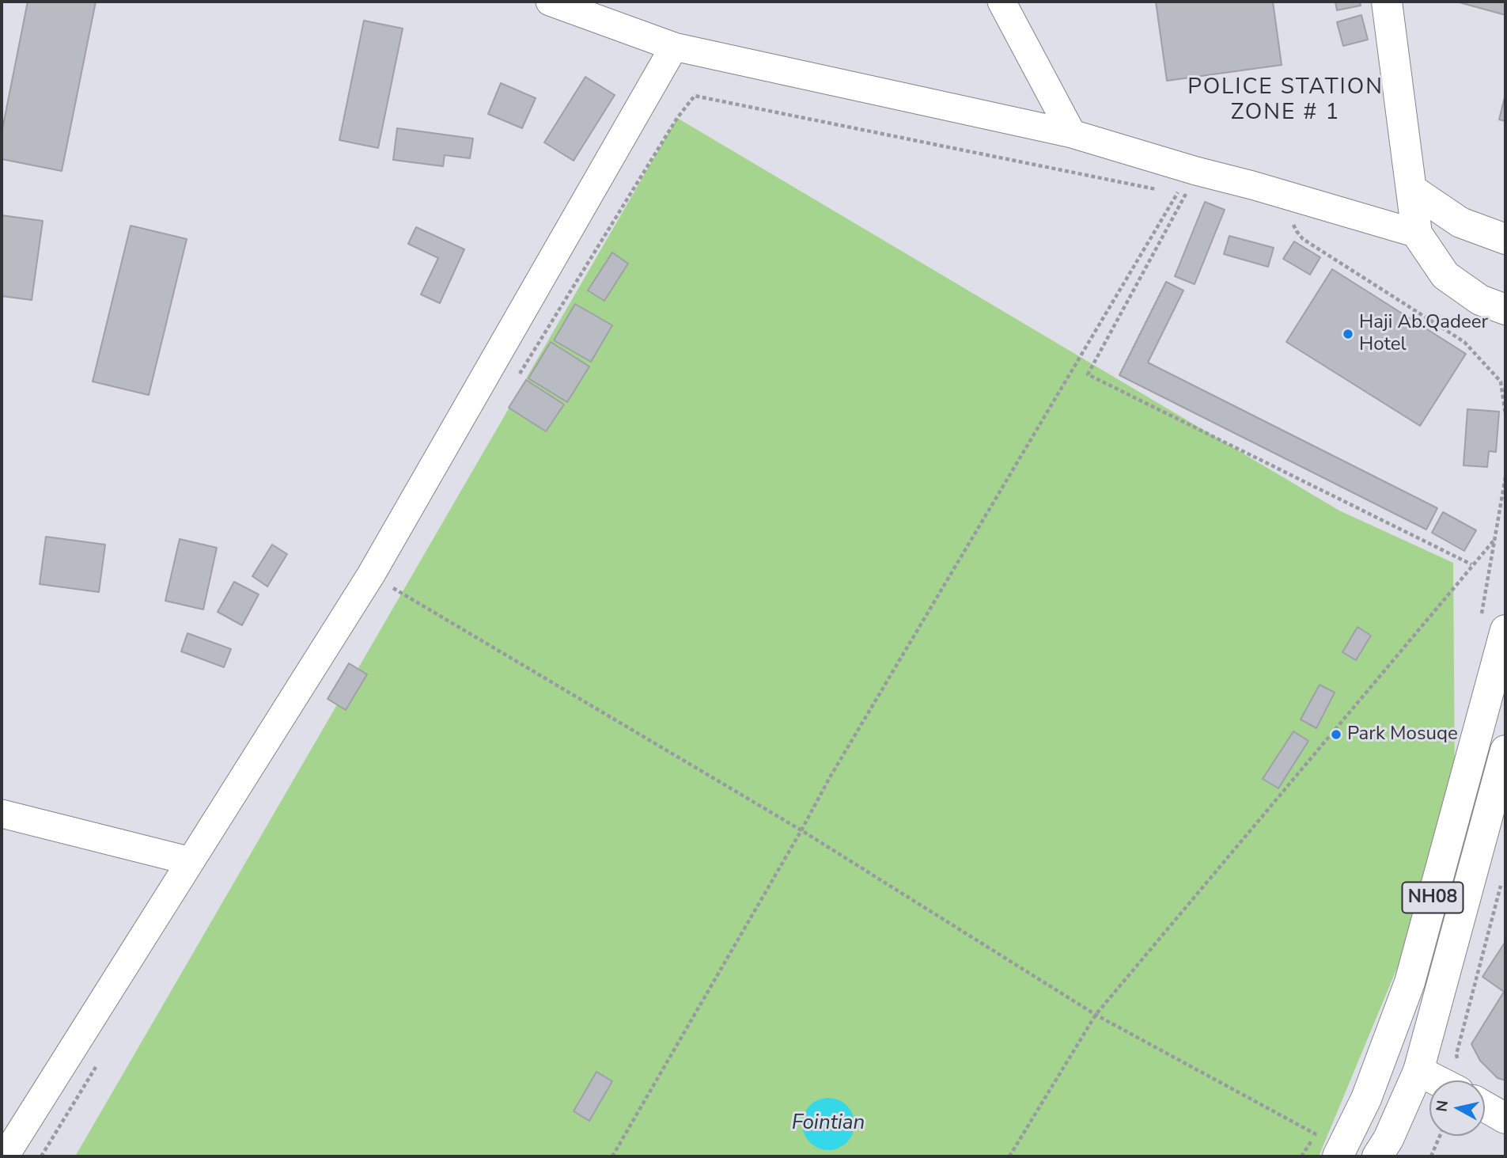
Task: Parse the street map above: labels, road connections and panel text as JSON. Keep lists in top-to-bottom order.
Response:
{
  "streets": {
    "main road": ["NH08"]
  },
  "districts": ["POLICE STATION ZONE # 1"],
  "water": ["Fointian"],
  "places": ["Haji Ab.Qadeer Hotel", "Park Mosuqe"],
  "north": "left"
}
